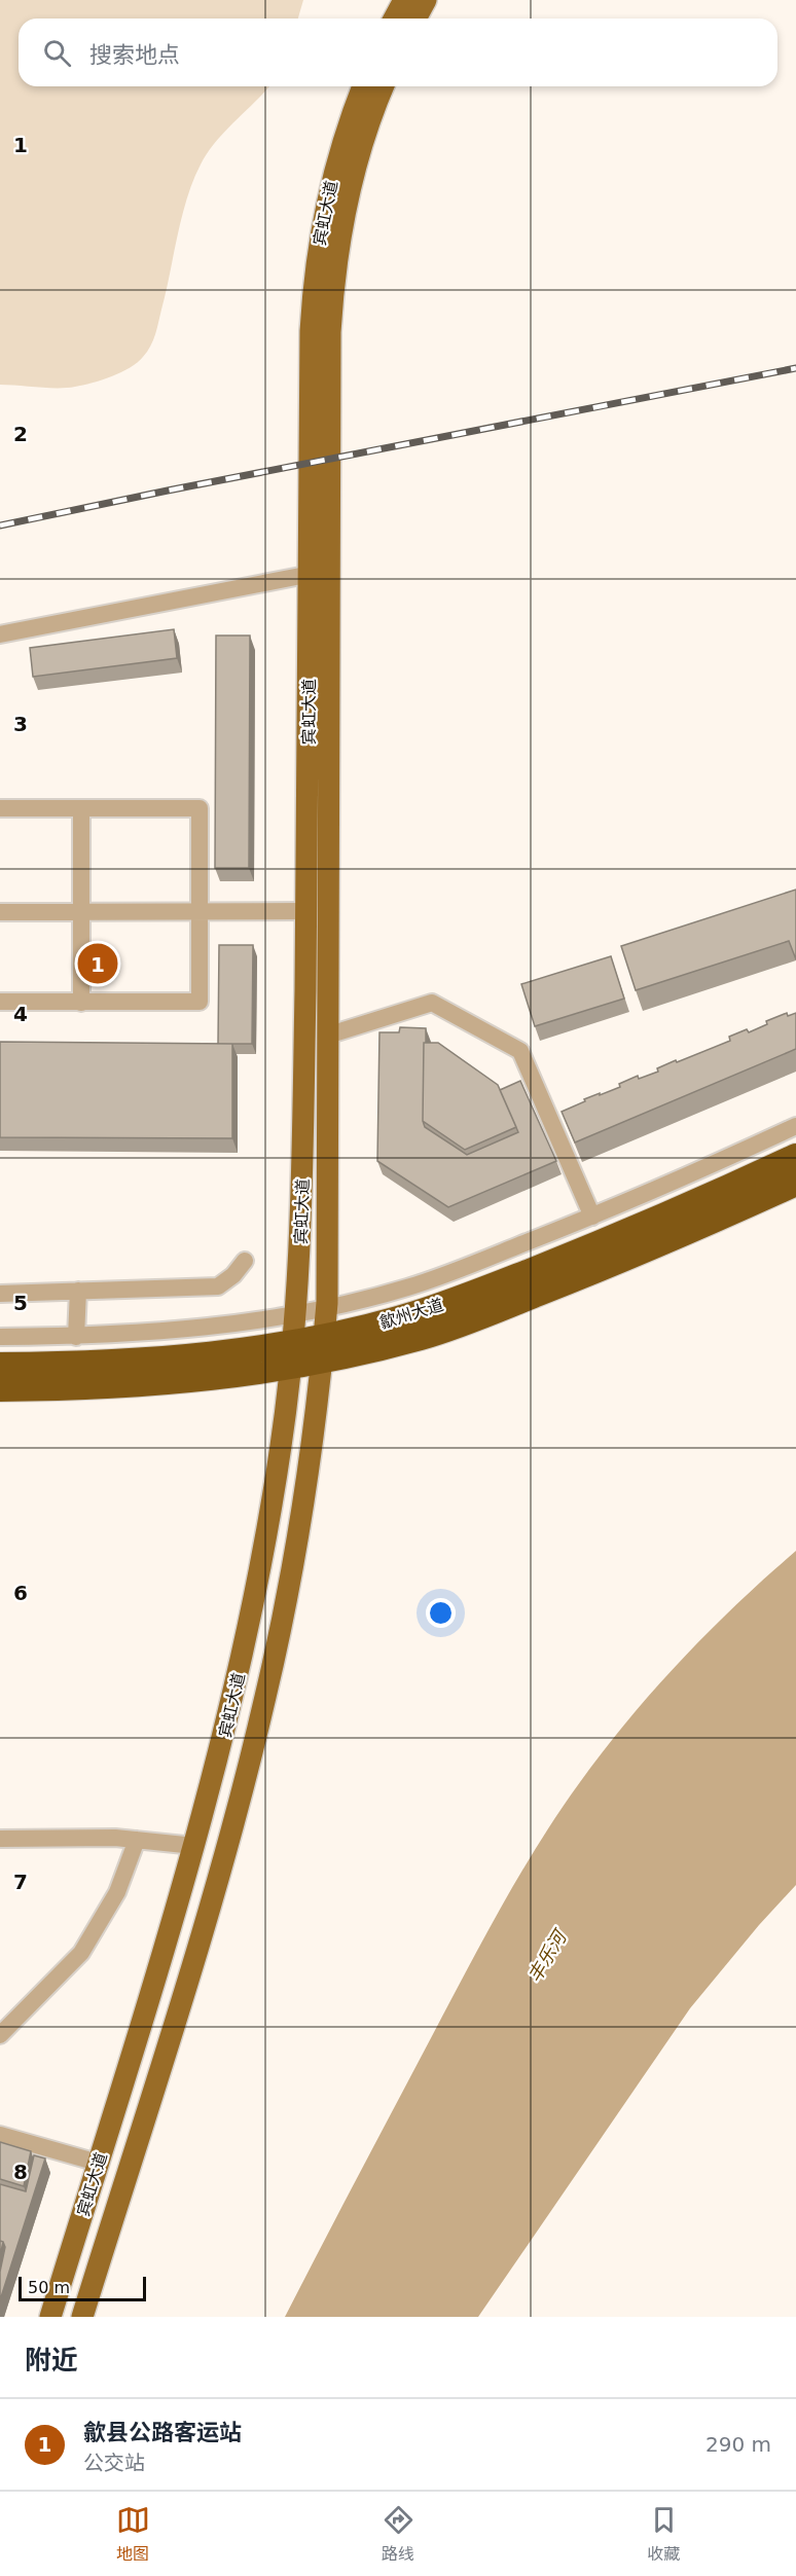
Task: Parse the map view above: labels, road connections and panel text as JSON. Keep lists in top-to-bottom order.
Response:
{
  "streets": {
    "highway": ["歙州大道"],
    "main road": ["宾虹大道"]
  },
  "crossings": [
    ["宾虹大道", "歙州大道"]
  ],
  "water": ["丰乐河"],
  "scale_bar": "50 m",
  "page": {
    "search": "搜索地点",
    "pins": "1",
    "scale": "50 m",
    "heading": "附近",
    "list": [
      {
        "mark": "1",
        "name": "歙县公路客运站",
        "note": "公交站",
        "value": "290 m"
      }
    ],
    "nav": ["地图", "路线", "收藏"]
  },
  "grid": {
    "rows": [
      "1",
      "2",
      "3",
      "4",
      "5",
      "6",
      "7",
      "8"
    ]
  }
}
